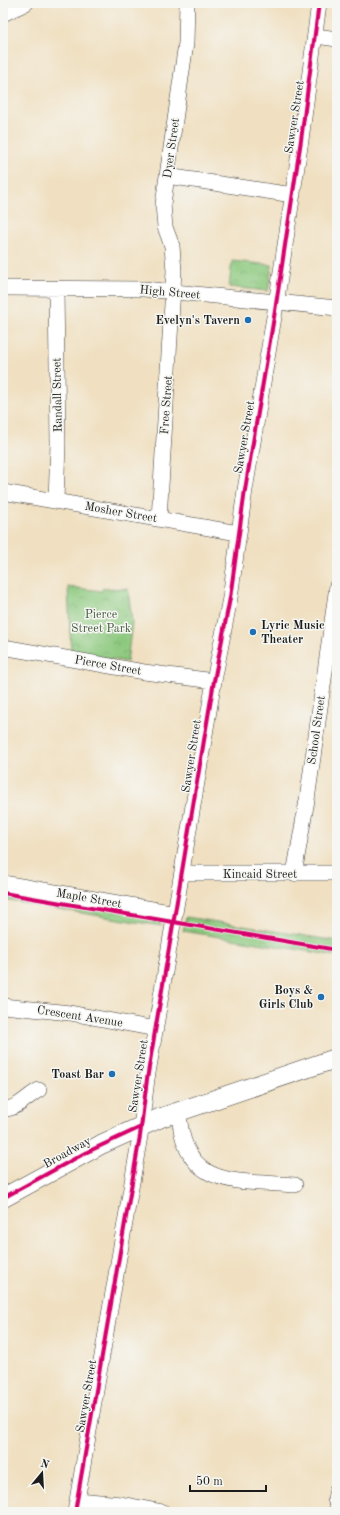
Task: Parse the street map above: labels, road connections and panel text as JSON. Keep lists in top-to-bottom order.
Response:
{
  "streets": {
    "main road": ["Broadway"],
    "street": [
      "Sawyer Street",
      "Dyer Street",
      "High Street",
      "Randall Street",
      "Free Street",
      "Mosher Street",
      "Pierce Street",
      "School Street",
      "Kincaid Street",
      "Maple Street",
      "Crescent Avenue"
    ]
  },
  "crossings": [
    ["Sawyer Street", "High Street"],
    ["Sawyer Street", "Mosher Street"],
    ["Sawyer Street", "Pierce Street"],
    ["Sawyer Street", "Kincaid Street"],
    ["Sawyer Street", "Maple Street"],
    ["Sawyer Street", "Crescent Avenue"],
    ["Sawyer Street", "Broadway"],
    ["Dyer Street", "High Street"],
    ["Dyer Street", "Free Street"],
    ["High Street", "Randall Street"],
    ["High Street", "Free Street"],
    ["Randall Street", "Mosher Street"],
    ["Free Street", "Mosher Street"],
    ["School Street", "Kincaid Street"]
  ],
  "parks": ["Pierce Street Park"],
  "places": [
    "Evelyn's Tavern",
    "Lyric Music Theater",
    "Boys & Girls Club",
    "Toast Bar"
  ],
  "scale_bar": "50 m",
  "north": "top"
}
